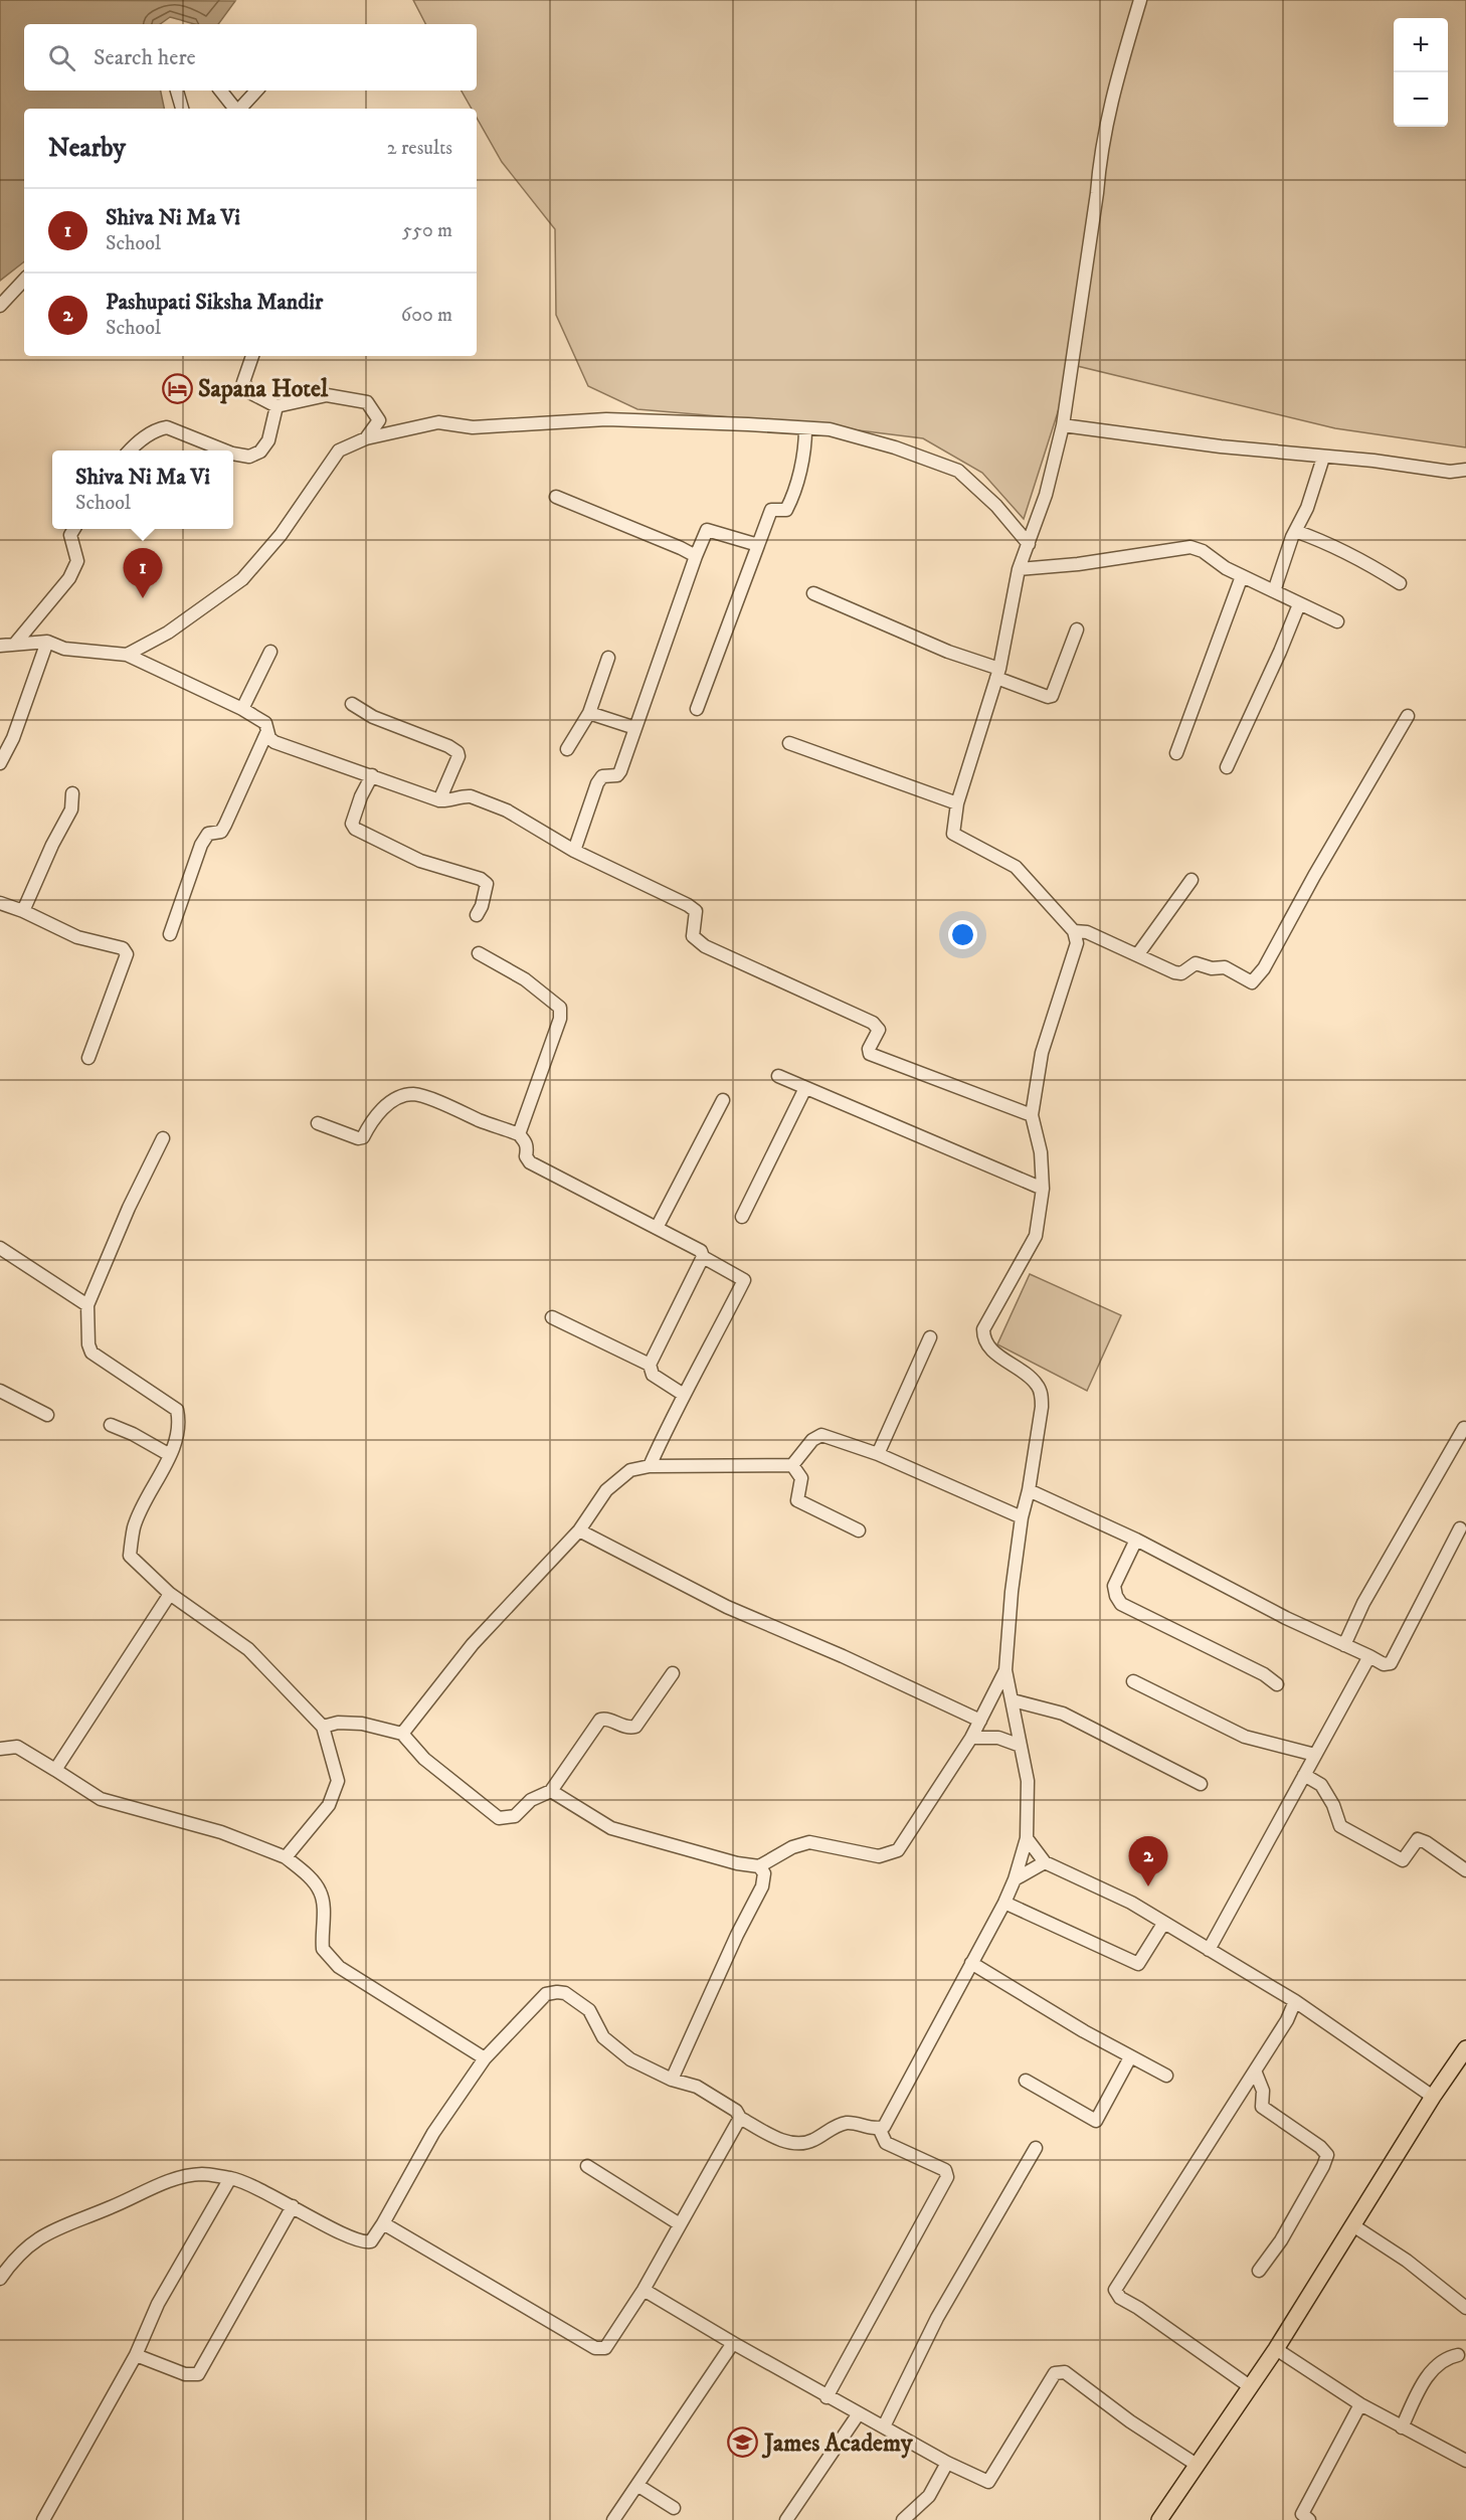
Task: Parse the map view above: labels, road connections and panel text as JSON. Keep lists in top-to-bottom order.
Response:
{
  "places": {
    "hotel": ["Sapana Hotel"],
    "school or university": ["James Academy"]
  },
  "page": {
    "map_buttons": ["+", "−"],
    "search": "Search here",
    "heading": ["Nearby", "2 results"],
    "list": [
      {
        "mark": "1",
        "name": "Shiva Ni Ma Vi",
        "note": "School",
        "value": "550 m"
      },
      {
        "mark": "2",
        "name": "Pashupati Siksha Mandir",
        "note": "School",
        "value": "600 m"
      }
    ],
    "popup": ["Shiva Ni Ma Vi", "School"],
    "pins": ["1", "2"]
  }
}
